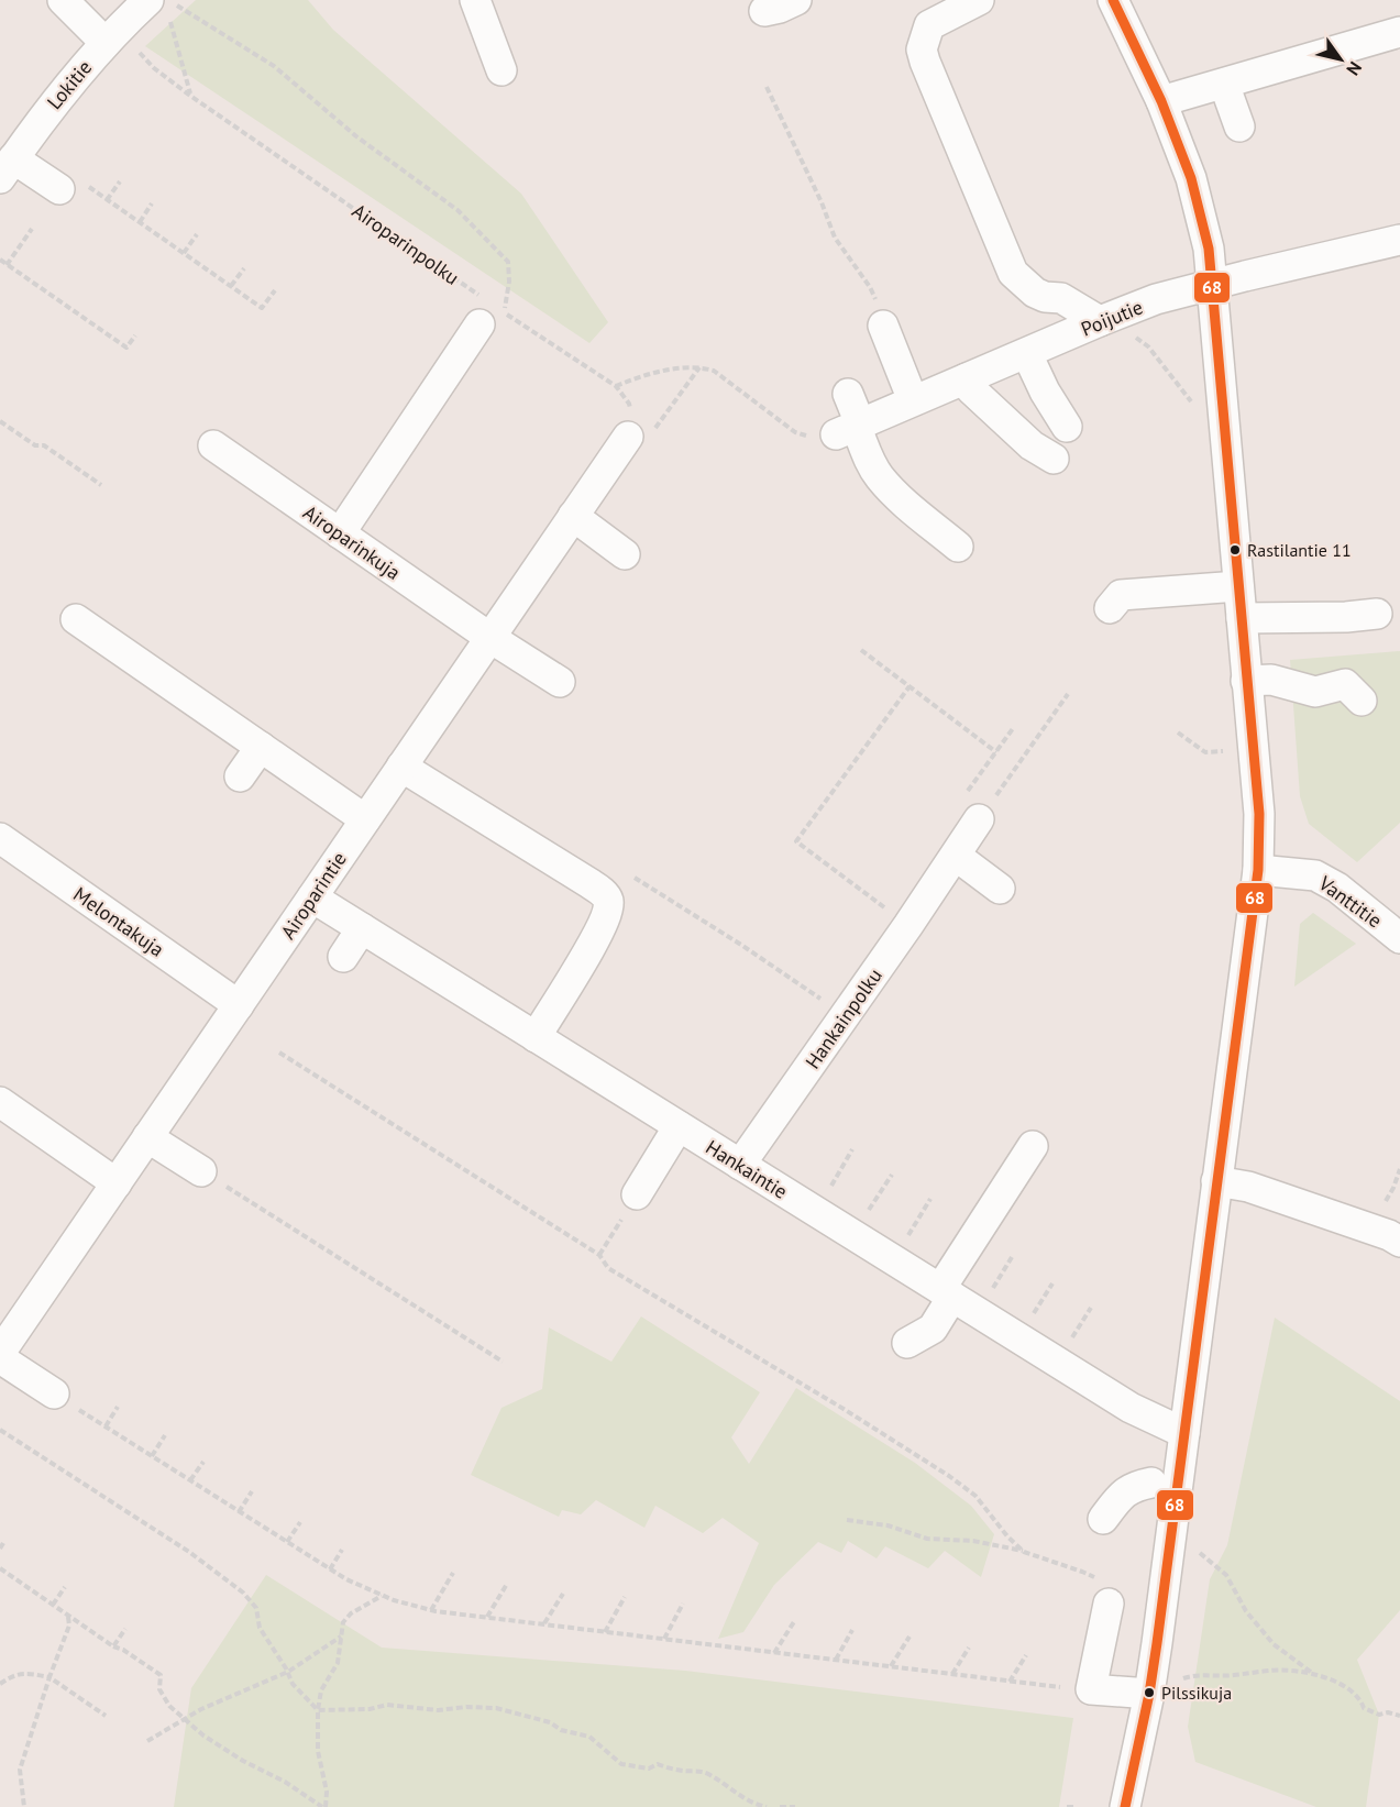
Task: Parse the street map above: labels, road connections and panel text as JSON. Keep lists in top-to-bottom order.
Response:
{
  "streets": {
    "street": [
      "Lokitie",
      "Poijutie",
      "Airoparinkuja",
      "Airoparintie",
      "Vanttitie",
      "Melontakuja",
      "Hankainpolku",
      "Hankaintie"
    ],
    "path": ["Airoparinpolku"]
  },
  "crossings": [
    ["Airoparinkuja", "Airoparintie"],
    ["Airoparintie", "Melontakuja"],
    ["Airoparintie", "Hankaintie"],
    ["Hankainpolku", "Hankaintie"]
  ],
  "places": ["Rastilantie 11", "Pilssikuja"],
  "lines": ["transit line 68"],
  "north": "bottom right"
}
